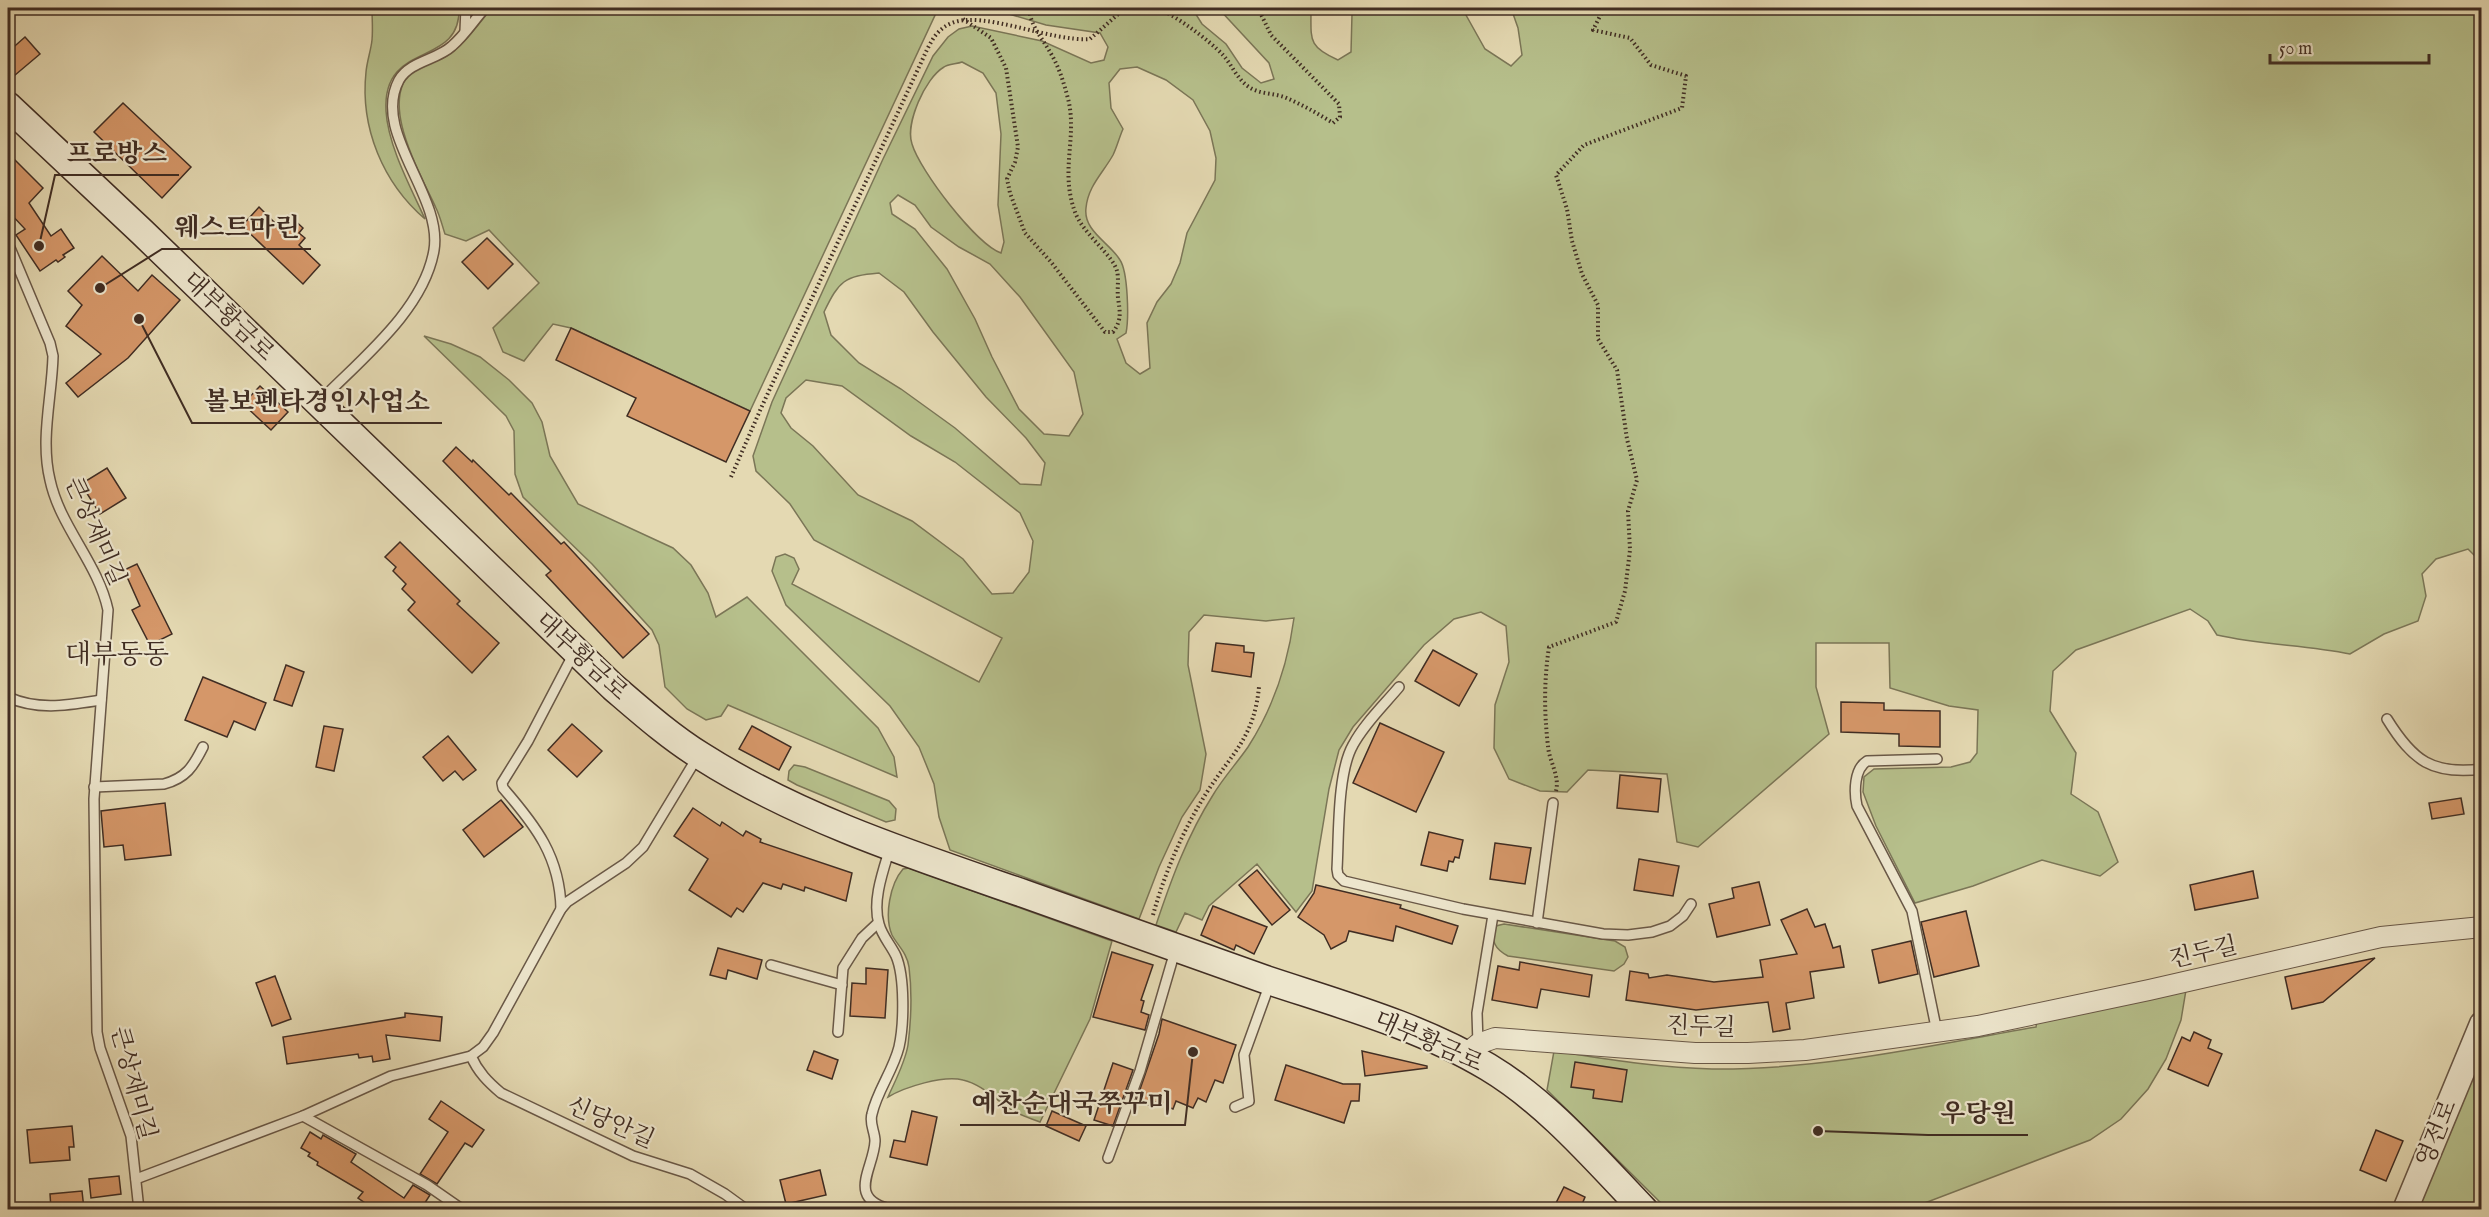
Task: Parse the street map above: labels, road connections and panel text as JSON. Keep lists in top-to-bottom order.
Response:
{
  "streets": {
    "main road": ["대부황금로"],
    "street": ["진두길", "영전로"],
    "lane": ["큰상재미길", "신당안길"]
  },
  "crossings": [
    ["대부황금로", "진두길"]
  ],
  "districts": ["대부동동"],
  "places": [
    "프로방스",
    "웨스트마린",
    "볼보펜타경인사업소",
    "예찬순대국쭈꾸미",
    "우당원"
  ],
  "scale_bar": "50 m"
}
